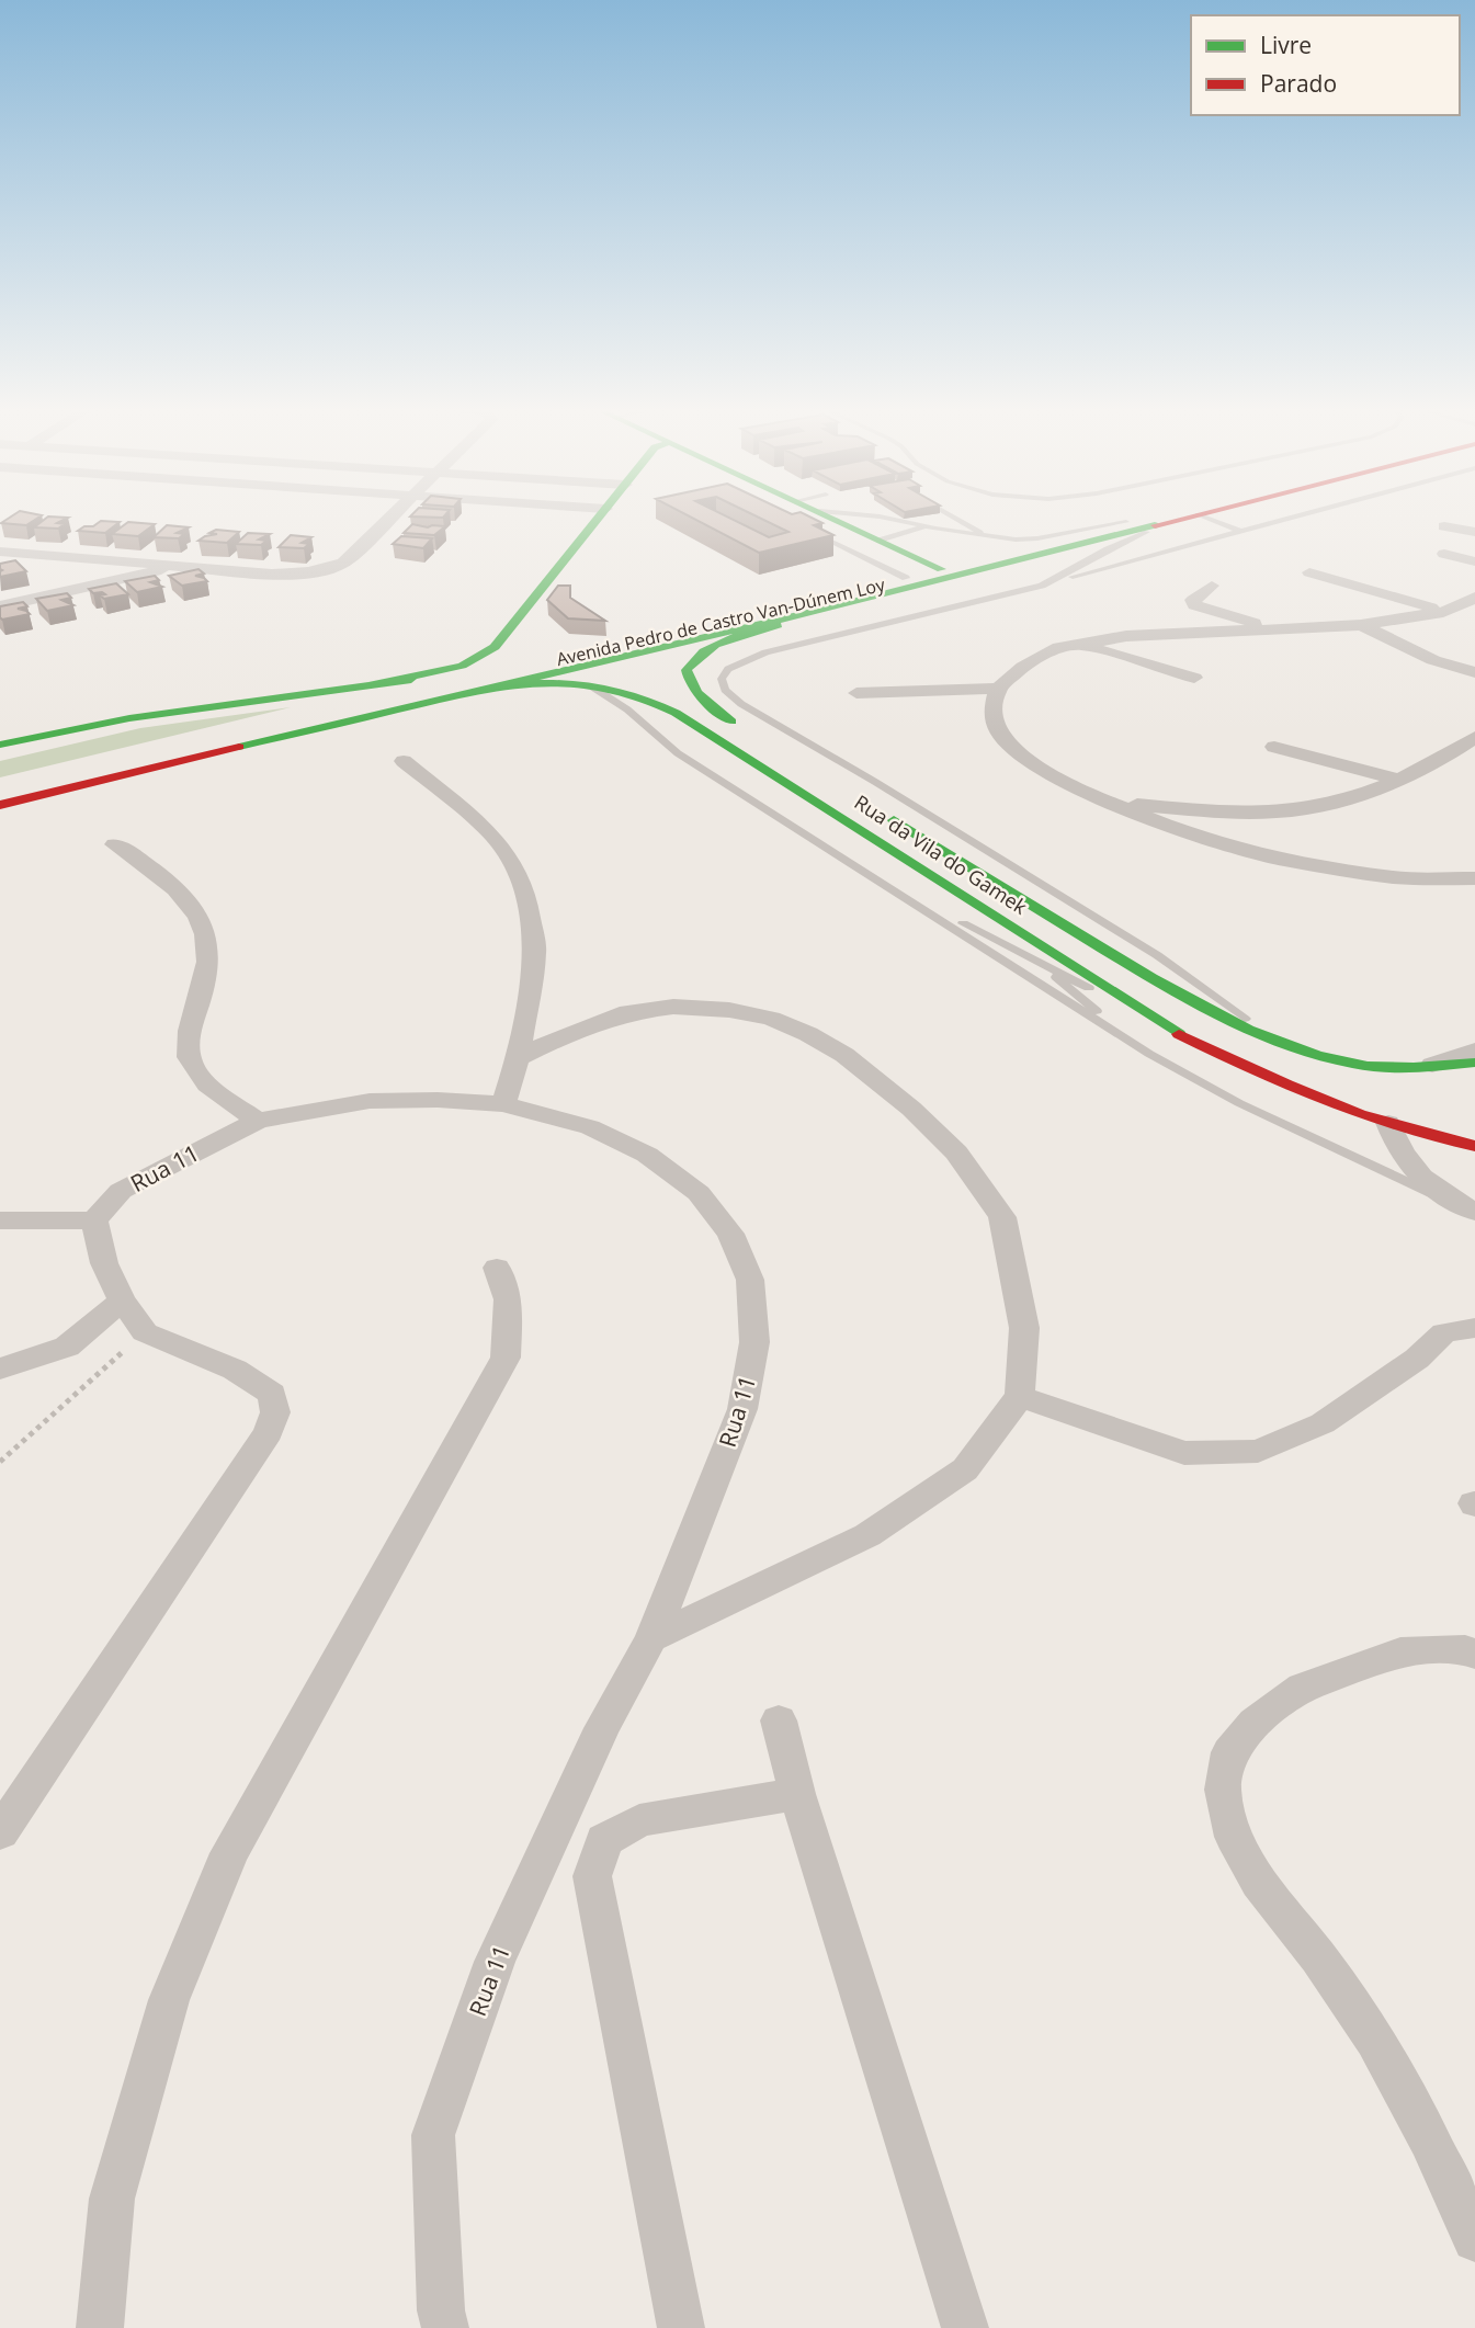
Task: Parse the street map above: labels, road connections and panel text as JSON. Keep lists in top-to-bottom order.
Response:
{
  "streets": {
    "main road": ["Avenida Pedro de Castro Van-Dúnem Loy", "Rua da Vila do Gamek"],
    "street": ["Rua 11"]
  },
  "crossings": [
    ["Avenida Pedro de Castro Van-Dúnem Loy", "Rua da Vila do Gamek"]
  ],
  "legend": ["Livre", "Parado"]
}
